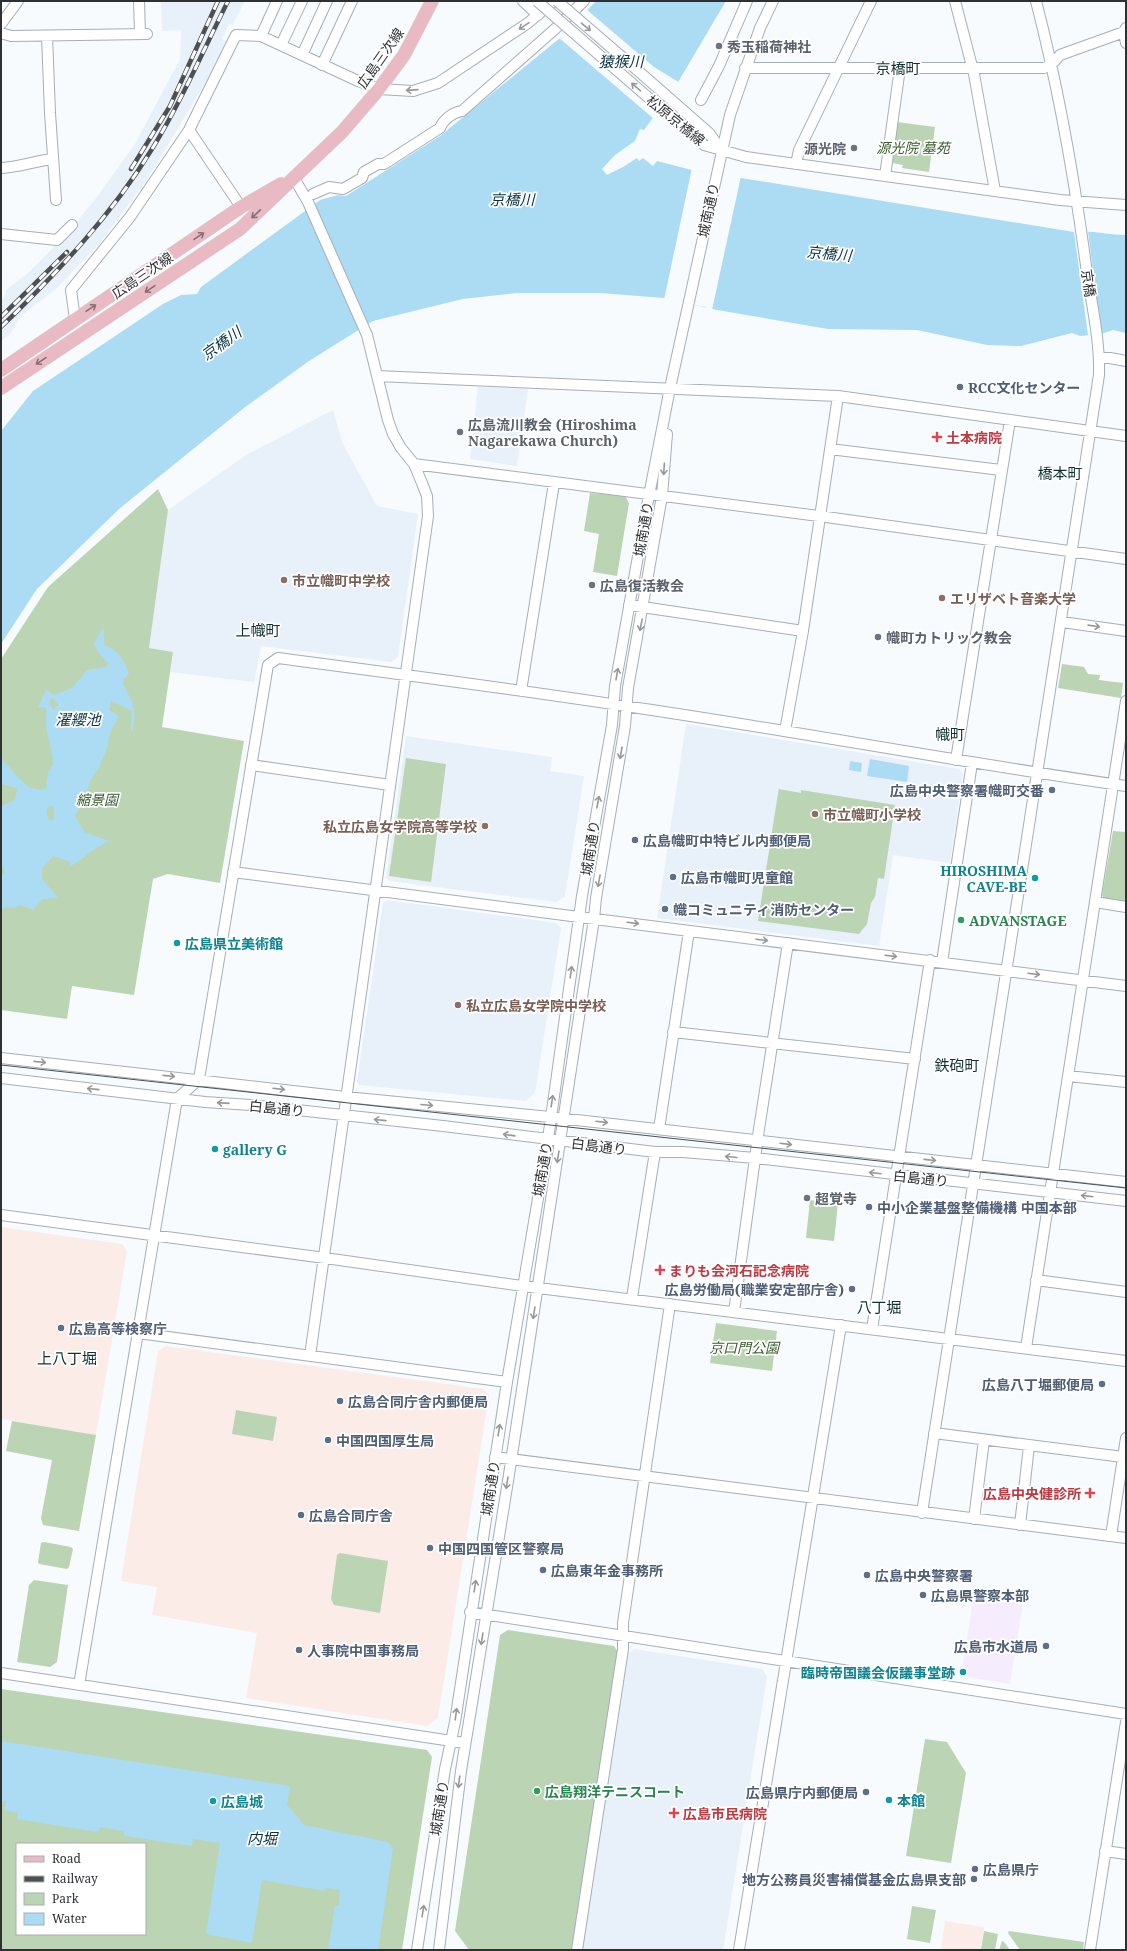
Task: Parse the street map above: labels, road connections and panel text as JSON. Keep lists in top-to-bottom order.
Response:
{
  "streets": {
    "main road": ["広島三次線"],
    "street": [
      "松原京橋線",
      "城南通り",
      "京橋",
      "白島通り"
    ]
  },
  "crossings": [
    ["松原京橋線", "城南通り"],
    ["城南通り", "白島通り"],
    ["京橋", "白島通り"]
  ],
  "districts": [
    "京橋町",
    "橋本町",
    "上幟町",
    "幟町",
    "鉄砲町",
    "八丁堀",
    "上八丁堀"
  ],
  "water": [
    "猿猴川",
    "京橋川",
    "濯纓池",
    "内堀"
  ],
  "parks": ["源光院 墓苑", "縮景園", "京口門公園"],
  "places": {
    "other": [
      "秀玉稲荷神社",
      "源光院",
      "RCC文化センター",
      "広島流川教会 (Hiroshima Nagarekawa Church)",
      "市立幟町中学校",
      "広島復活教会",
      "エリザベト音楽大学",
      "幟町カトリック教会",
      "広島中央警察署幟町交番",
      "市立幟町小学校",
      "私立広島女学院高等学校",
      "広島幟町中特ビル内郵便局",
      "広島市幟町児童館",
      "HIROSHIMA CAVE-BE",
      "幟コミュニティ消防センター",
      "ADVANSTAGE",
      "広島県立美術館",
      "私立広島女学院中学校",
      "gallery G",
      "超覚寺",
      "中小企業基盤整備機構 中国本部",
      "広島労働局(職業安定部庁舎)",
      "広島高等検察庁",
      "広島八丁堀郵便局",
      "広島合同庁舎内郵便局",
      "中国四国厚生局",
      "広島合同庁舎",
      "中国四国管区警察局",
      "広島東年金事務所",
      "広島中央警察署",
      "広島県警察本部",
      "広島市水道局",
      "人事院中国事務局",
      "臨時帝国議会仮議事堂跡",
      "広島翔洋テニスコート",
      "広島県庁内郵便局",
      "本館",
      "広島城",
      "広島県庁",
      "地方公務員災害補償基金広島県支部"
    ],
    "health": [
      "土本病院",
      "まりも会河石記念病院",
      "広島中央健診所",
      "広島市民病院"
    ]
  },
  "legend": [
    "Road",
    "Railway",
    "Park",
    "Water"
  ]
}
